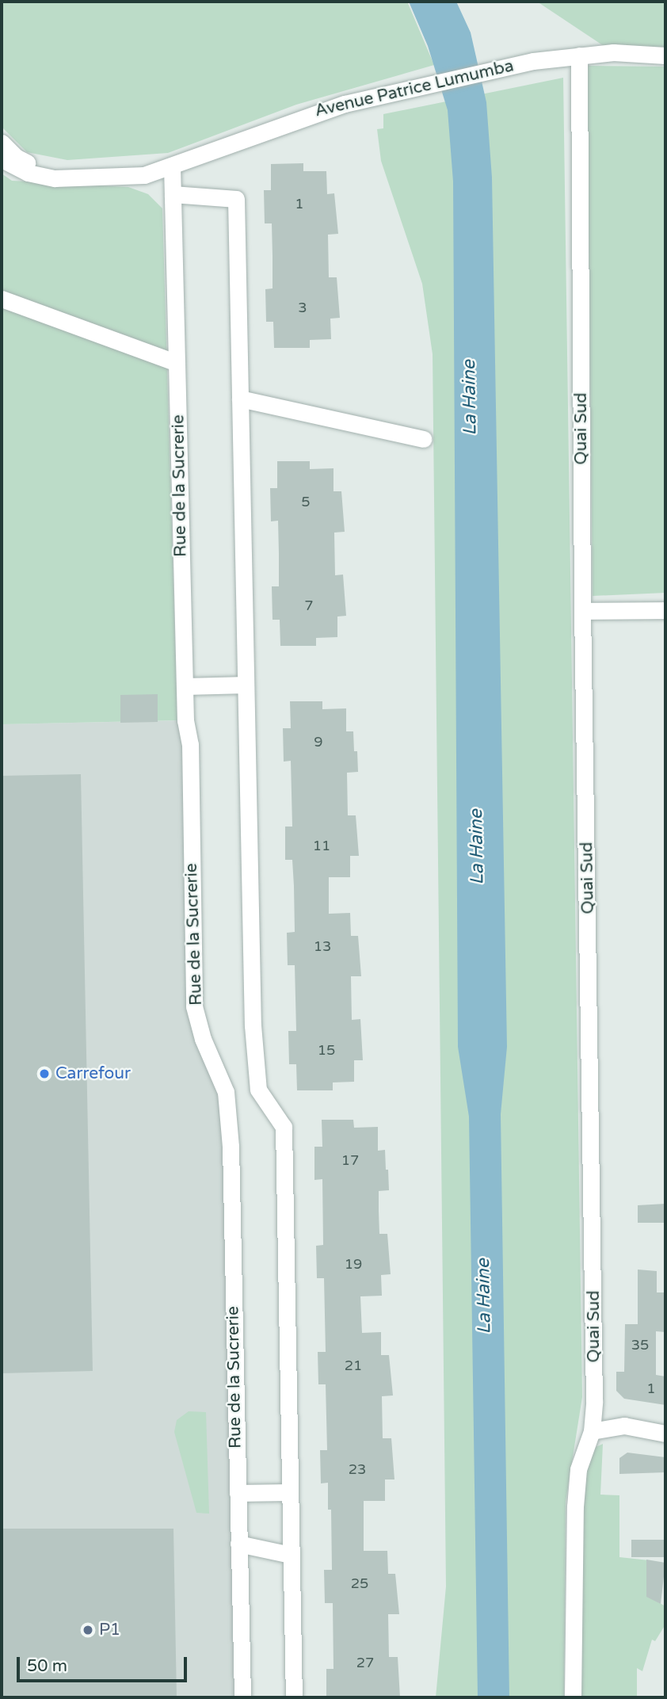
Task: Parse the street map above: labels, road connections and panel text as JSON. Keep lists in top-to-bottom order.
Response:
{
  "streets": {
    "street": ["Avenue Patrice Lumumba", "Quai Sud", "Rue de la Sucrerie"]
  },
  "crossings": [
    ["Avenue Patrice Lumumba", "Quai Sud"],
    ["Avenue Patrice Lumumba", "Rue de la Sucrerie"]
  ],
  "water": ["La Haine"],
  "places": ["Carrefour", "P1"],
  "house_numbers": [
    "1",
    "3",
    "5",
    "7",
    "9",
    "11",
    "13",
    "15",
    "17",
    "19",
    "35",
    "21",
    "1",
    "23",
    "25",
    "27"
  ],
  "scale_bar": "50 m"
}
